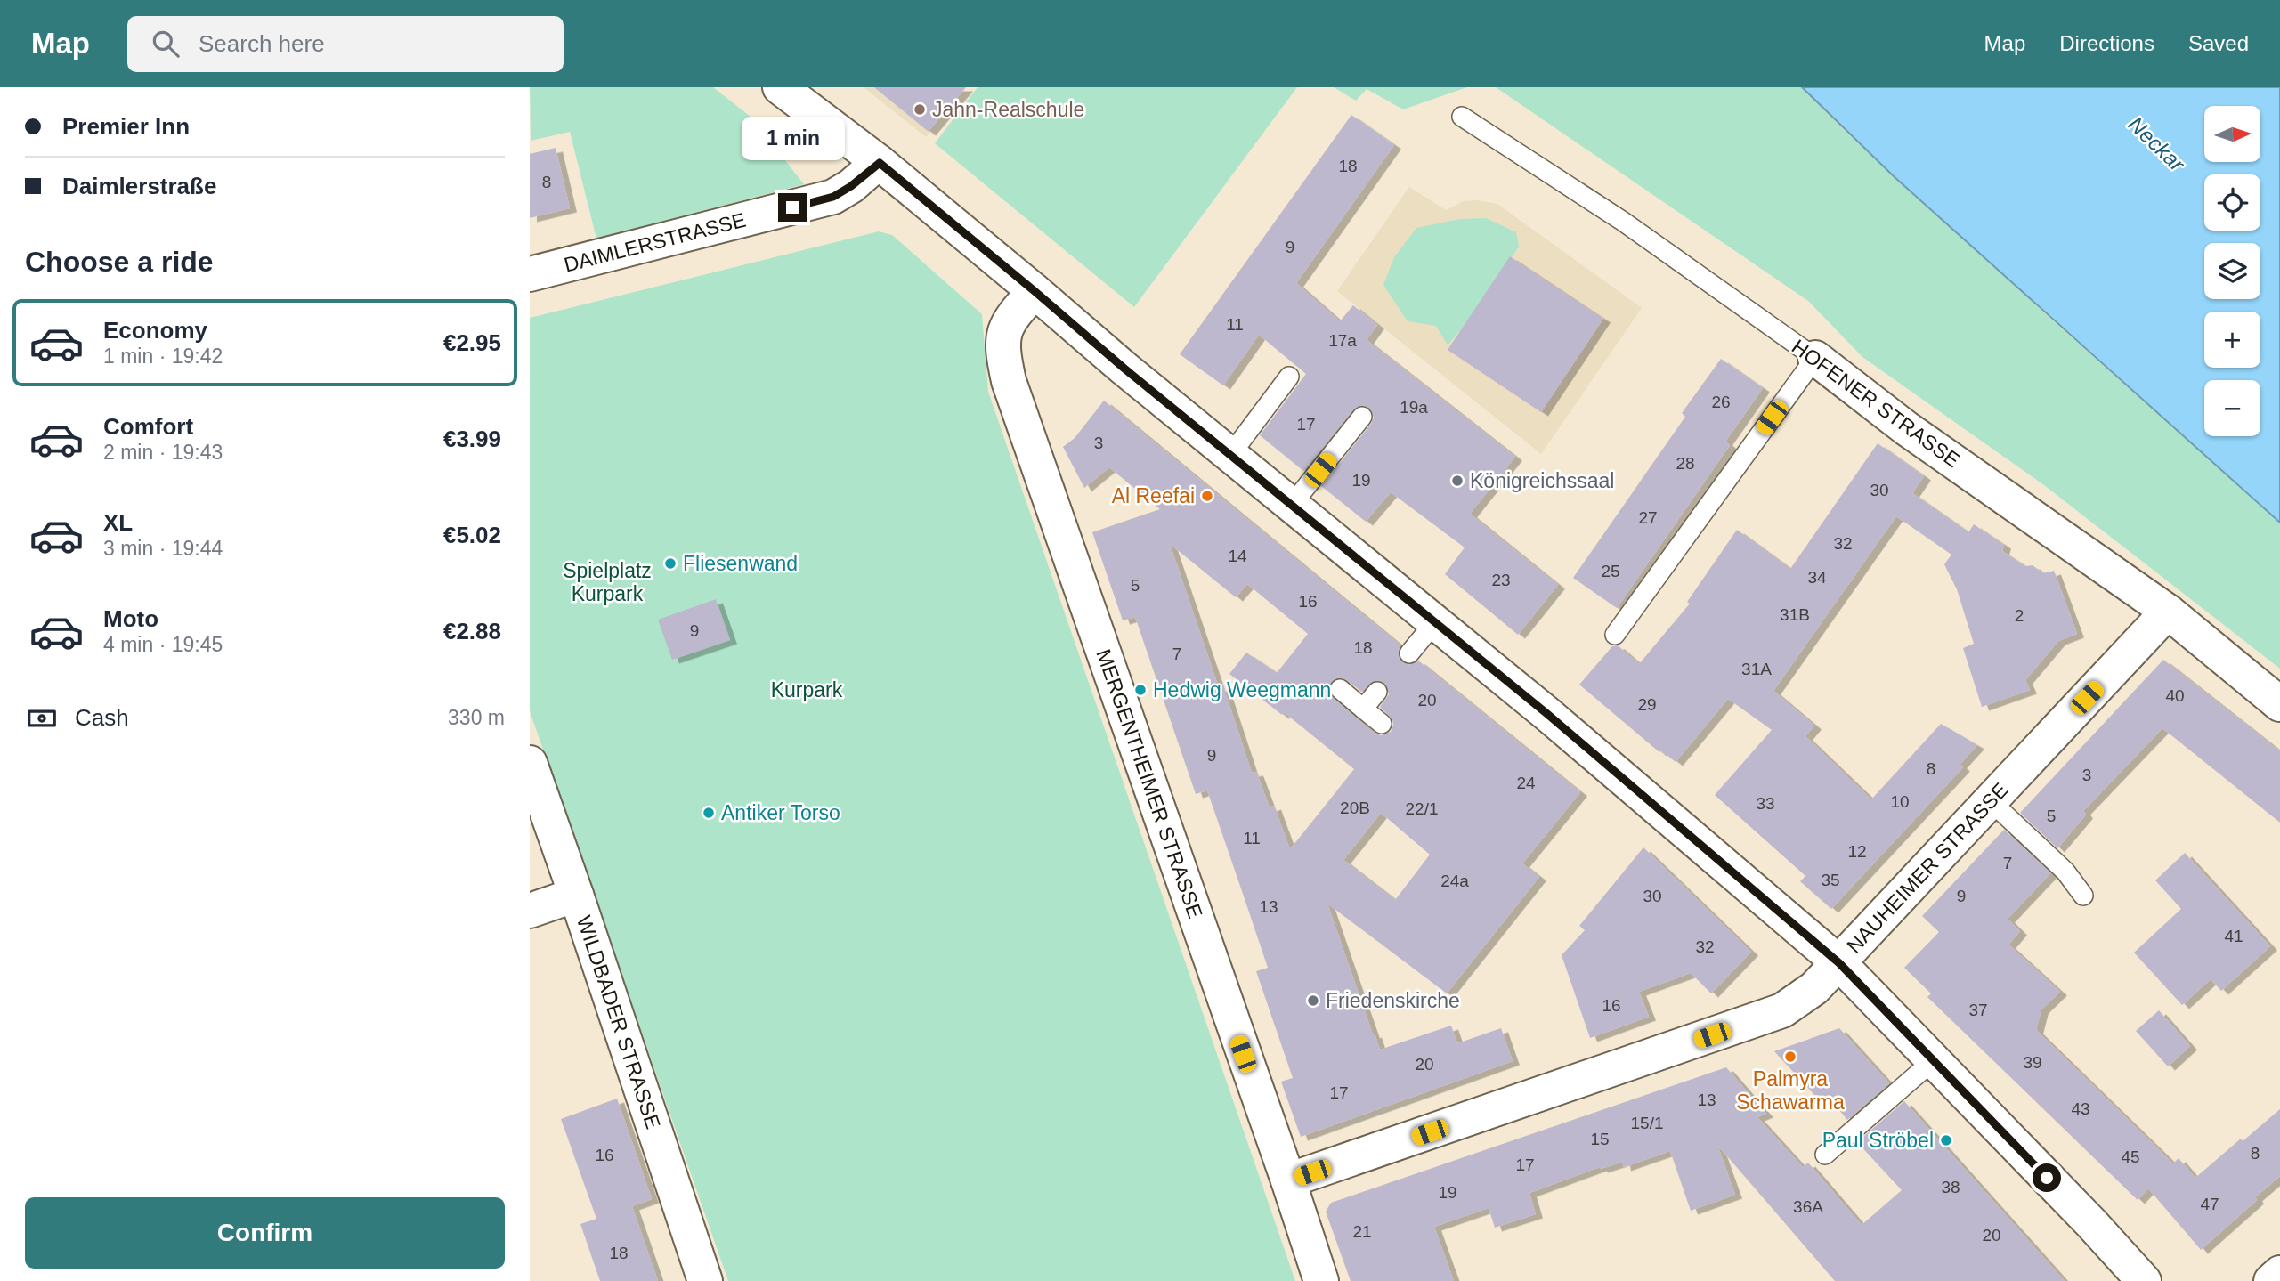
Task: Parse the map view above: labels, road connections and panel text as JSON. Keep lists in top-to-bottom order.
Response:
{
  "streets": {
    "street": [
      "DAIMLERSTRASSE",
      "HOFENER STRASSE",
      "MERGENTHEIMER STRASSE",
      "NAUHEIMER STRASSE",
      "WILDBADER STRASSE"
    ]
  },
  "crossings": [
    ["HOFENER STRASSE", "NAUHEIMER STRASSE"],
    ["MERGENTHEIMER STRASSE", "NAUHEIMER STRASSE"]
  ],
  "water": ["Neckar"],
  "parks": ["Spielplatz Kurpark", "Kurpark"],
  "places": [
    "Jahn-Realschule",
    "Königreichssaal",
    "Al Reefai",
    "Fliesenwand",
    "Hedwig Weegmann",
    "Antiker Torso",
    "Friedenskirche",
    "Palmyra Schawarma",
    "Paul Ströbel"
  ],
  "house_numbers": [
    "18",
    "8",
    "9",
    "11",
    "17a",
    "26",
    "19a",
    "17",
    "3",
    "28",
    "19",
    "30",
    "27",
    "32",
    "14",
    "25",
    "34",
    "23",
    "5",
    "16",
    "31B",
    "2",
    "9",
    "18",
    "7",
    "31A",
    "40",
    "20",
    "29",
    "9",
    "8",
    "3",
    "24",
    "10",
    "33",
    "20B",
    "22/1",
    "5",
    "11",
    "12",
    "7",
    "35",
    "24a",
    "30",
    "9",
    "13",
    "41",
    "32",
    "16",
    "37",
    "39",
    "20",
    "17",
    "13",
    "43",
    "15/1",
    "15",
    "8",
    "16",
    "45",
    "17",
    "38",
    "19",
    "47",
    "36A",
    "21",
    "20",
    "18"
  ],
  "north": "right",
  "page": {
    "header": "Map",
    "search": "Search here",
    "nav": ["Map", "Directions", "Saved"],
    "banner": ["Premier Inn", "Daimlerstraße"],
    "map_buttons": ["+", "−"],
    "bubble": "1 min",
    "heading": "Choose a ride",
    "list": [
      {
        "name": "Economy",
        "note": "1 min · 19:42",
        "value": "€2.95"
      },
      {
        "name": "Comfort",
        "note": "2 min · 19:43",
        "value": "€3.99"
      },
      {
        "name": "XL",
        "note": "3 min · 19:44",
        "value": "€5.02"
      },
      {
        "name": "Moto",
        "note": "4 min · 19:45",
        "value": "€2.88"
      }
    ],
    "pay": ["Cash", "330 m"],
    "buttons": "Confirm"
  }
}
